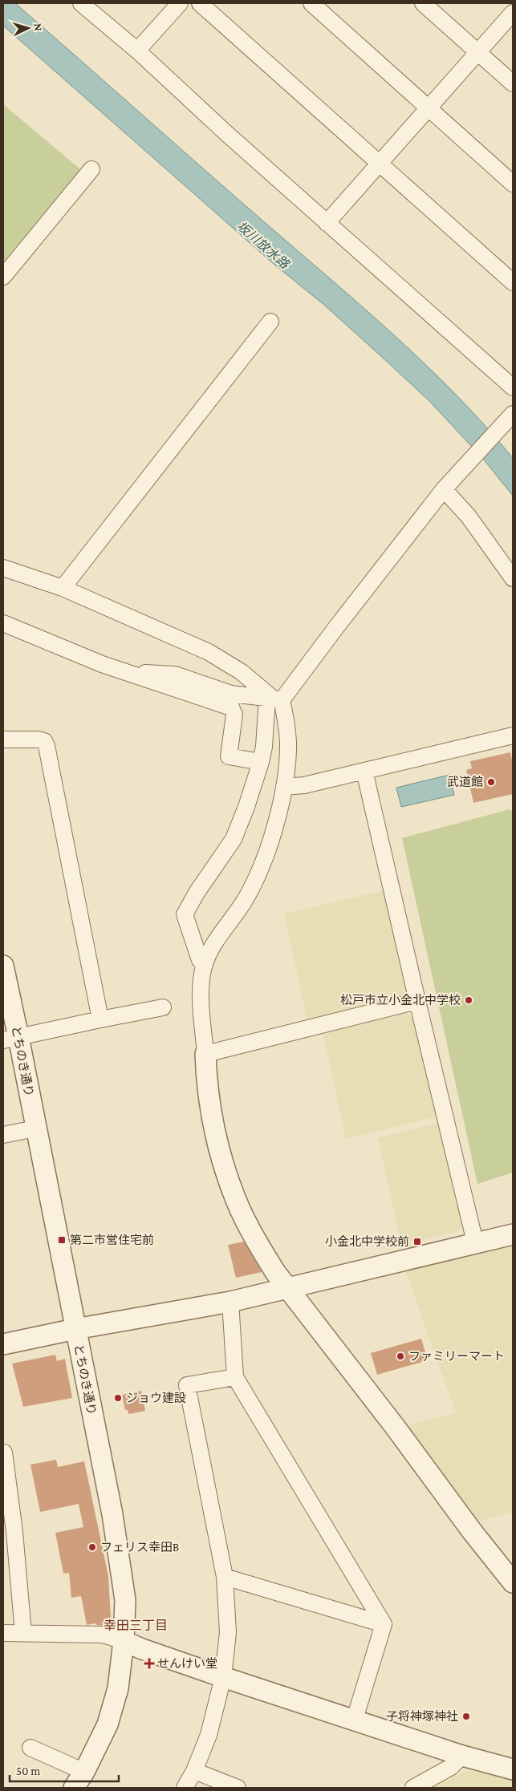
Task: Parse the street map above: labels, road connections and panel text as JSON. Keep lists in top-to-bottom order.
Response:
{
  "streets": {
    "street": ["とちのき通り"]
  },
  "districts": ["幸田三丁目"],
  "water": ["坂川放水路"],
  "places": {
    "other": [
      "武道館",
      "松戸市立小金北中学校",
      "ファミリーマート",
      "ジョウ建設",
      "フェリス幸田B",
      "子将神塚神社"
    ],
    "transit": ["第二市営住宅前", "小金北中学校前"],
    "health": ["せんけい堂"]
  },
  "scale_bar": "50 m",
  "north": "right"
}
